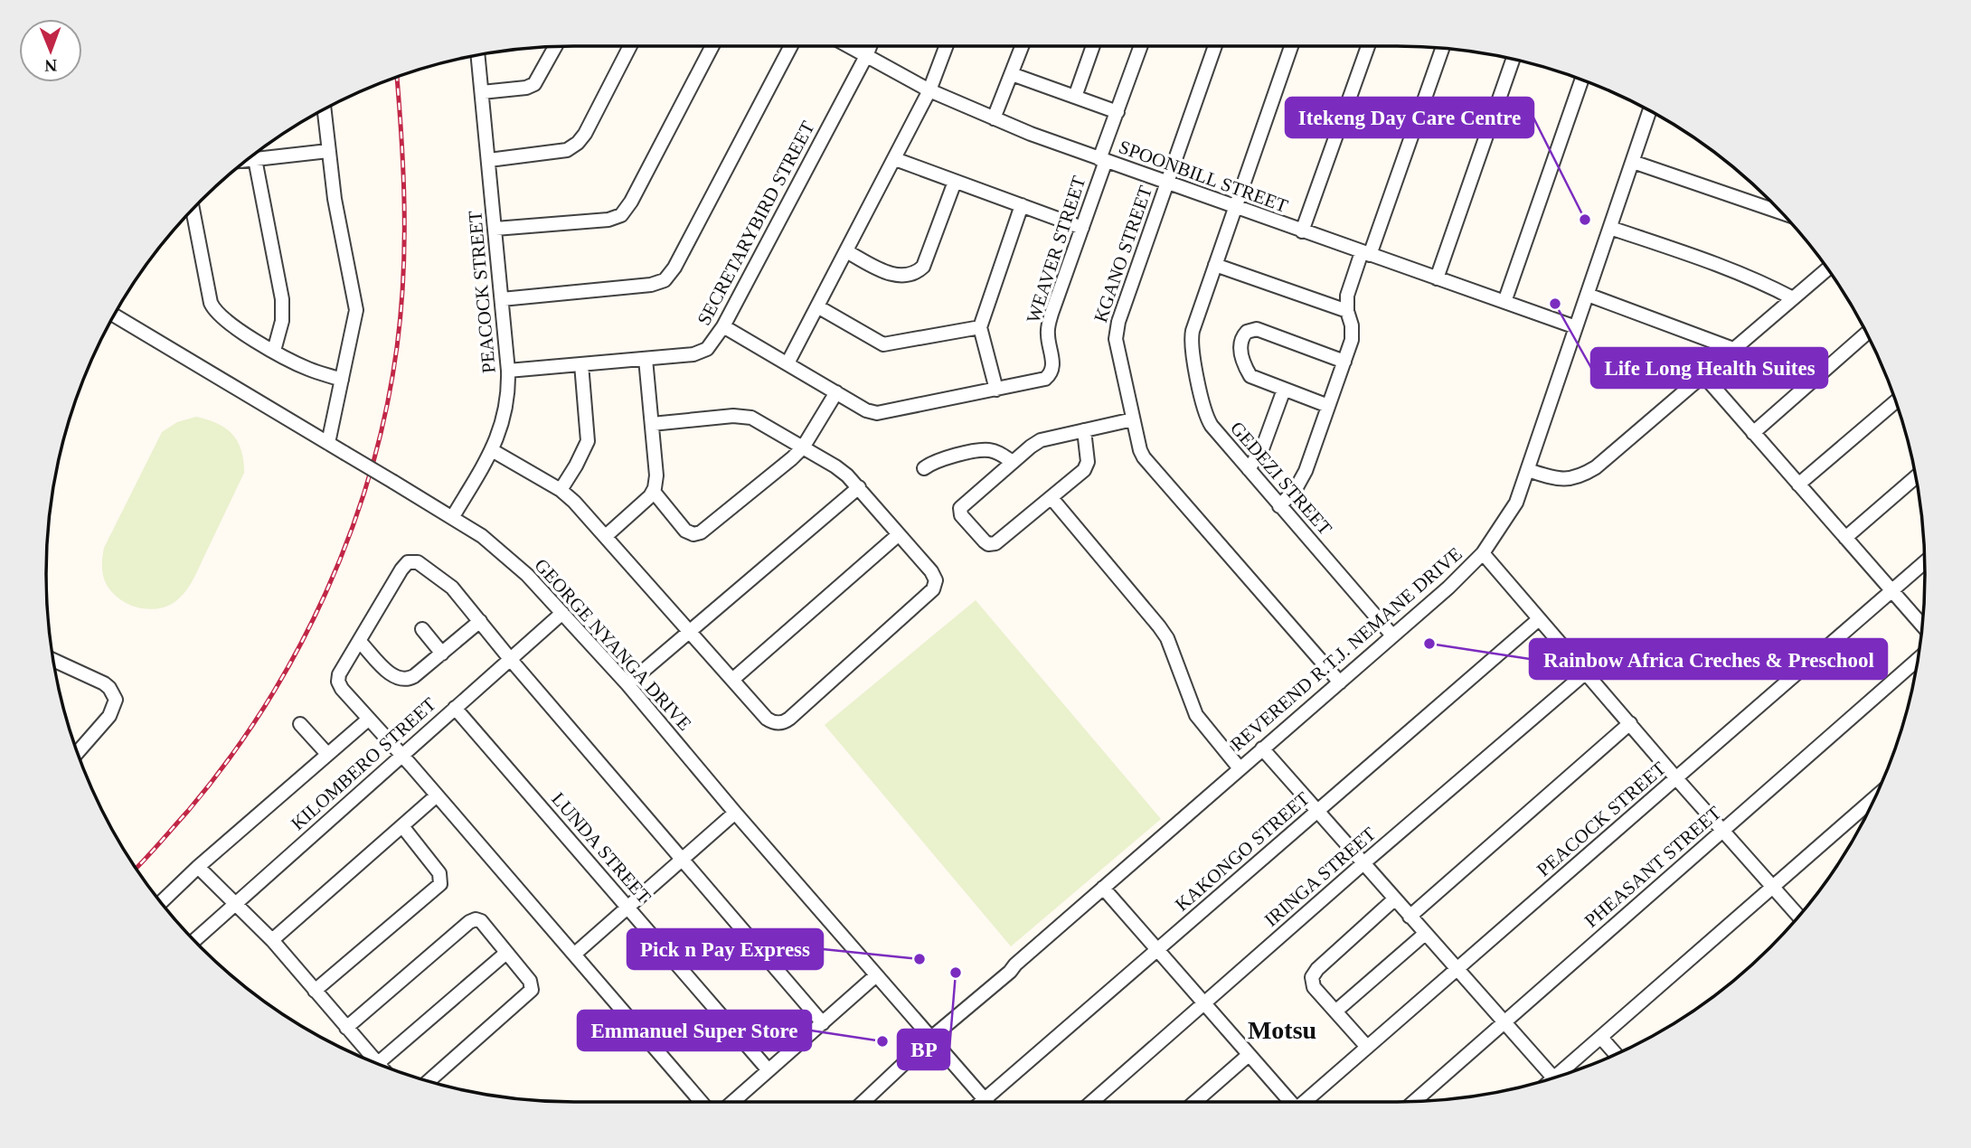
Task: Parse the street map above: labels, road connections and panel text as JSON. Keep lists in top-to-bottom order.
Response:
{
  "streets": {
    "street": [
      "SPOONBILL STREET",
      "SECRETARYBIRD STREET",
      "WEAVER STREET",
      "KGANO STREET",
      "PEACOCK STREET",
      "GEDEZI STREET",
      "GEORGE NYANGA DRIVE",
      "REVEREND R.T.J. NEMANE DRIVE",
      "KILOMBERO STREET",
      "LUNDA STREET",
      "KAKONGO STREET",
      "PHEASANT STREET",
      "IRINGA STREET"
    ]
  },
  "crossings": [
    ["SPOONBILL STREET", "SECRETARYBIRD STREET"],
    ["SPOONBILL STREET", "WEAVER STREET"],
    ["SPOONBILL STREET", "KGANO STREET"],
    ["SPOONBILL STREET", "GEDEZI STREET"],
    ["SPOONBILL STREET", "REVEREND R.T.J. NEMANE DRIVE"],
    ["SECRETARYBIRD STREET", "WEAVER STREET"],
    ["SECRETARYBIRD STREET", "PEACOCK STREET"],
    ["KGANO STREET", "REVEREND R.T.J. NEMANE DRIVE"],
    ["PEACOCK STREET", "GEORGE NYANGA DRIVE"],
    ["GEDEZI STREET", "REVEREND R.T.J. NEMANE DRIVE"],
    ["GEORGE NYANGA DRIVE", "REVEREND R.T.J. NEMANE DRIVE"],
    ["GEORGE NYANGA DRIVE", "KILOMBERO STREET"],
    ["GEORGE NYANGA DRIVE", "KAKONGO STREET"],
    ["KILOMBERO STREET", "LUNDA STREET"]
  ],
  "districts": ["Motsu"],
  "places": [
    "Itekeng Day Care Centre",
    "Life Long Health Suites",
    "Rainbow Africa Creches & Preschool",
    "Pick n Pay Express",
    "BP",
    "Emmanuel Super Store"
  ],
  "north": "bottom"
}
